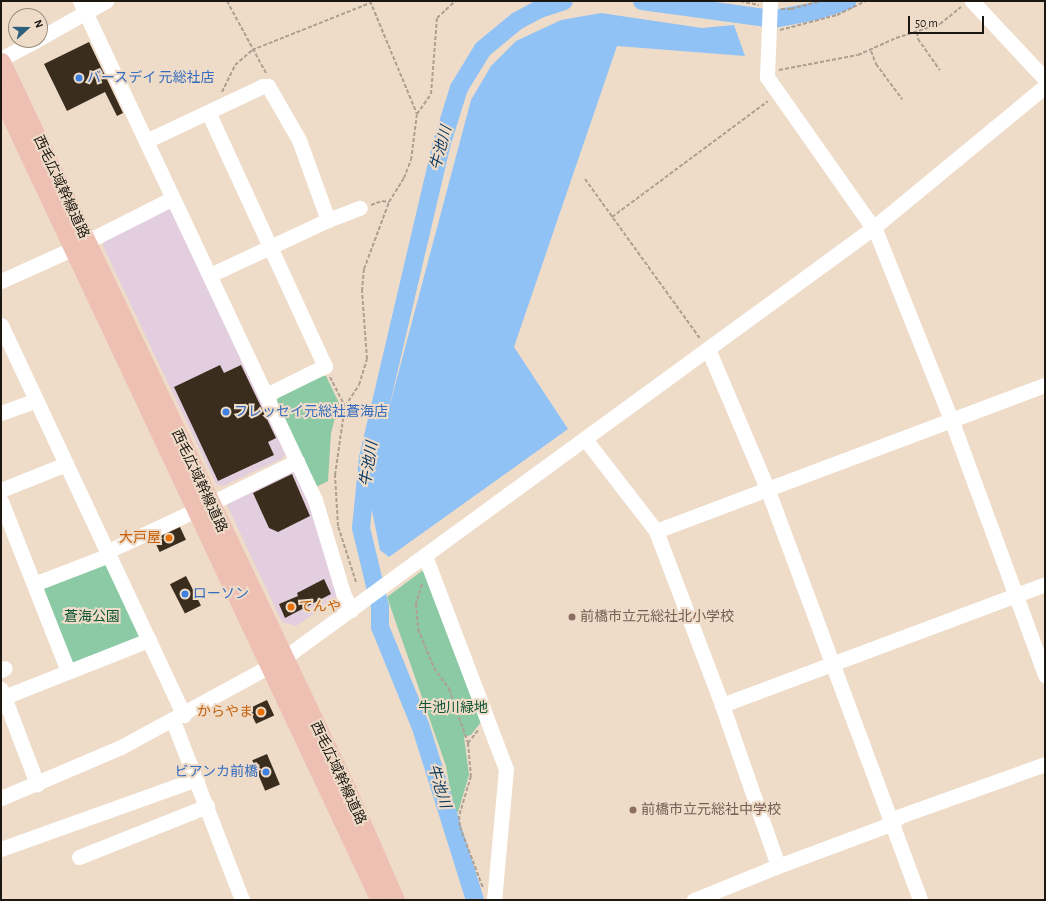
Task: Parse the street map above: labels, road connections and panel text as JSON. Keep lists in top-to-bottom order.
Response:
{
  "streets": {
    "main road": ["西毛広域幹線道路"]
  },
  "water": ["牛池川"],
  "parks": ["蒼海公園", "牛池川緑地"],
  "places": [
    "バースデイ 元総社店",
    "フレッセイ元総社蒼海店",
    "大戸屋",
    "ローソン",
    "てんや",
    "前橋市立元総社北小学校",
    "からやま",
    "ビアンカ前橋",
    "前橋市立元総社中学校"
  ],
  "scale_bar": "50 m",
  "north": "right"
}
